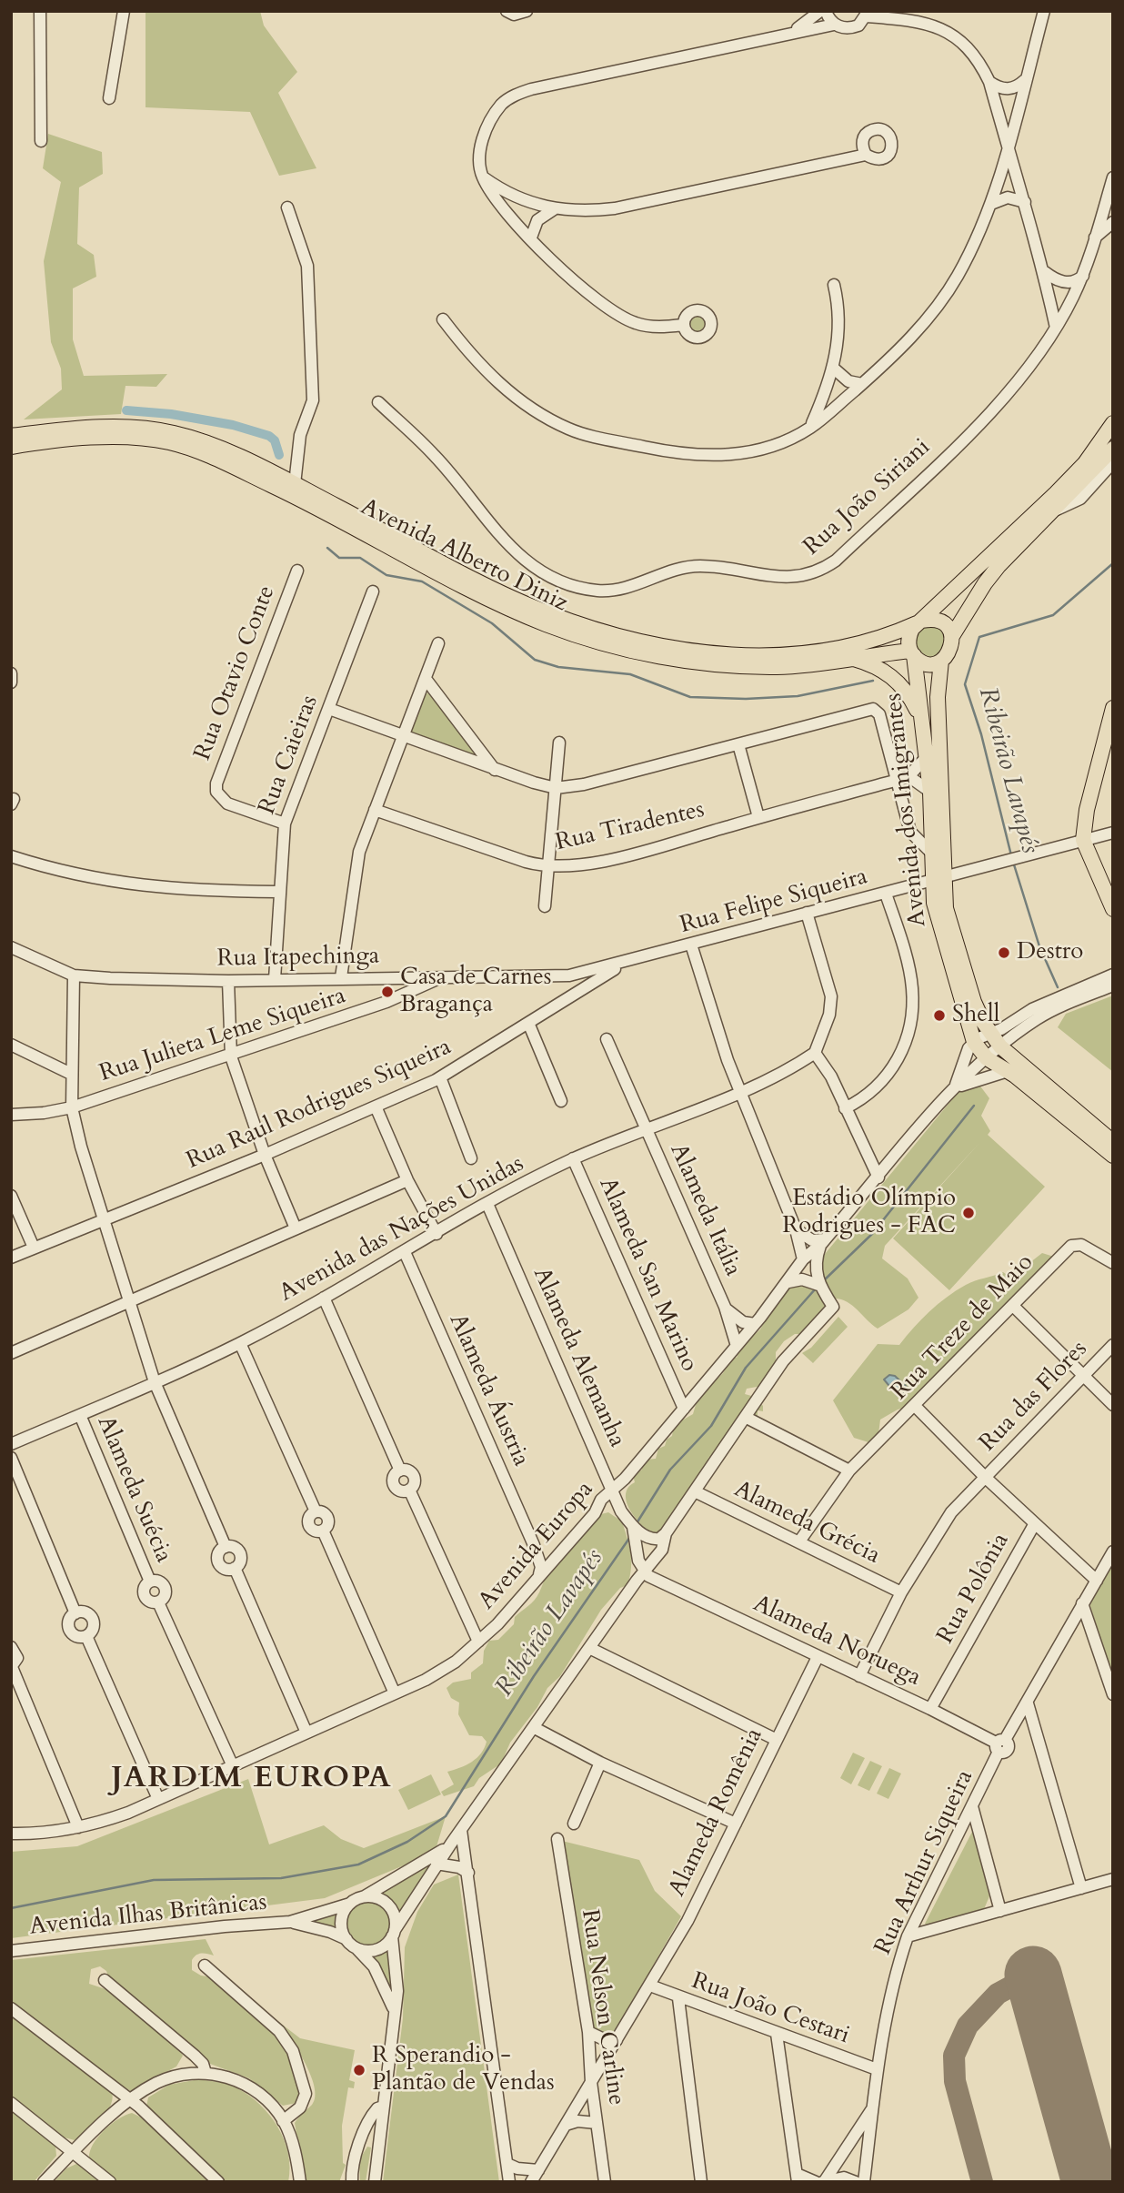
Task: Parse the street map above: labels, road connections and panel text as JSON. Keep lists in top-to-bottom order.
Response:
{
  "streets": {
    "main road": ["Avenida Alberto Diniz", "Avenida dos Imigrantes"],
    "street": [
      "Rua João Siriani",
      "Rua Otavio Conte",
      "Rua Caieiras",
      "Rua Tiradentes",
      "Rua Felipe Siqueira",
      "Rua Itapechinga",
      "Rua Julieta Leme Siqueira",
      "Rua Raul Rodrigues Siqueira",
      "Alameda Itália",
      "Avenida das Nações Unidas",
      "Alameda San Marino",
      "Rua Treze de Maio",
      "Alameda Alemanha",
      "Alameda Áustria",
      "Rua das Flores",
      "Alameda Suécia",
      "Alameda Grécia",
      "Avenida Europa",
      "Rua Polônia",
      "Alameda Noruega",
      "Alameda Romênia",
      "Rua Arthur Siqueira",
      "Avenida Ilhas Britânicas",
      "Rua Nelson Carline",
      "Rua João Cestari"
    ]
  },
  "crossings": [
    ["Avenida Alberto Diniz", "Avenida dos Imigrantes"],
    ["Rua Otavio Conte", "Rua Caieiras"],
    ["Rua Caieiras", "Rua Itapechinga"],
    ["Avenida dos Imigrantes", "Rua Felipe Siqueira"],
    ["Avenida dos Imigrantes", "Avenida Europa"],
    ["Rua Felipe Siqueira", "Rua Itapechinga"],
    ["Rua Felipe Siqueira", "Rua Raul Rodrigues Siqueira"],
    ["Rua Itapechinga", "Rua Julieta Leme Siqueira"],
    ["Rua Itapechinga", "Rua Raul Rodrigues Siqueira"],
    ["Alameda Itália", "Avenida das Nações Unidas"],
    ["Alameda Itália", "Avenida Europa"],
    ["Avenida das Nações Unidas", "Alameda San Marino"],
    ["Avenida das Nações Unidas", "Alameda Alemanha"],
    ["Avenida das Nações Unidas", "Alameda Áustria"],
    ["Avenida das Nações Unidas", "Alameda Suécia"],
    ["Alameda San Marino", "Avenida Europa"],
    ["Rua Treze de Maio", "Alameda Grécia"],
    ["Alameda Alemanha", "Avenida Europa"],
    ["Alameda Alemanha", "Alameda Noruega"],
    ["Alameda Áustria", "Avenida Europa"],
    ["Rua das Flores", "Alameda Grécia"],
    ["Rua das Flores", "Alameda Noruega"],
    ["Alameda Suécia", "Avenida Europa"],
    ["Rua Polônia", "Alameda Noruega"],
    ["Alameda Noruega", "Alameda Romênia"],
    ["Alameda Noruega", "Rua Arthur Siqueira"],
    ["Alameda Romênia", "Rua Nelson Carline"],
    ["Alameda Romênia", "Rua João Cestari"],
    ["Rua Arthur Siqueira", "Rua João Cestari"]
  ],
  "districts": ["JARDIM EUROPA"],
  "water": ["Ribeirão Lavapés"],
  "places": [
    "Destro",
    "Casa de Carnes Bragança",
    "Shell",
    "Estádio Olímpio Rodrigues - FAC",
    "R Sperandio - Plantão de Vendas"
  ]
}
